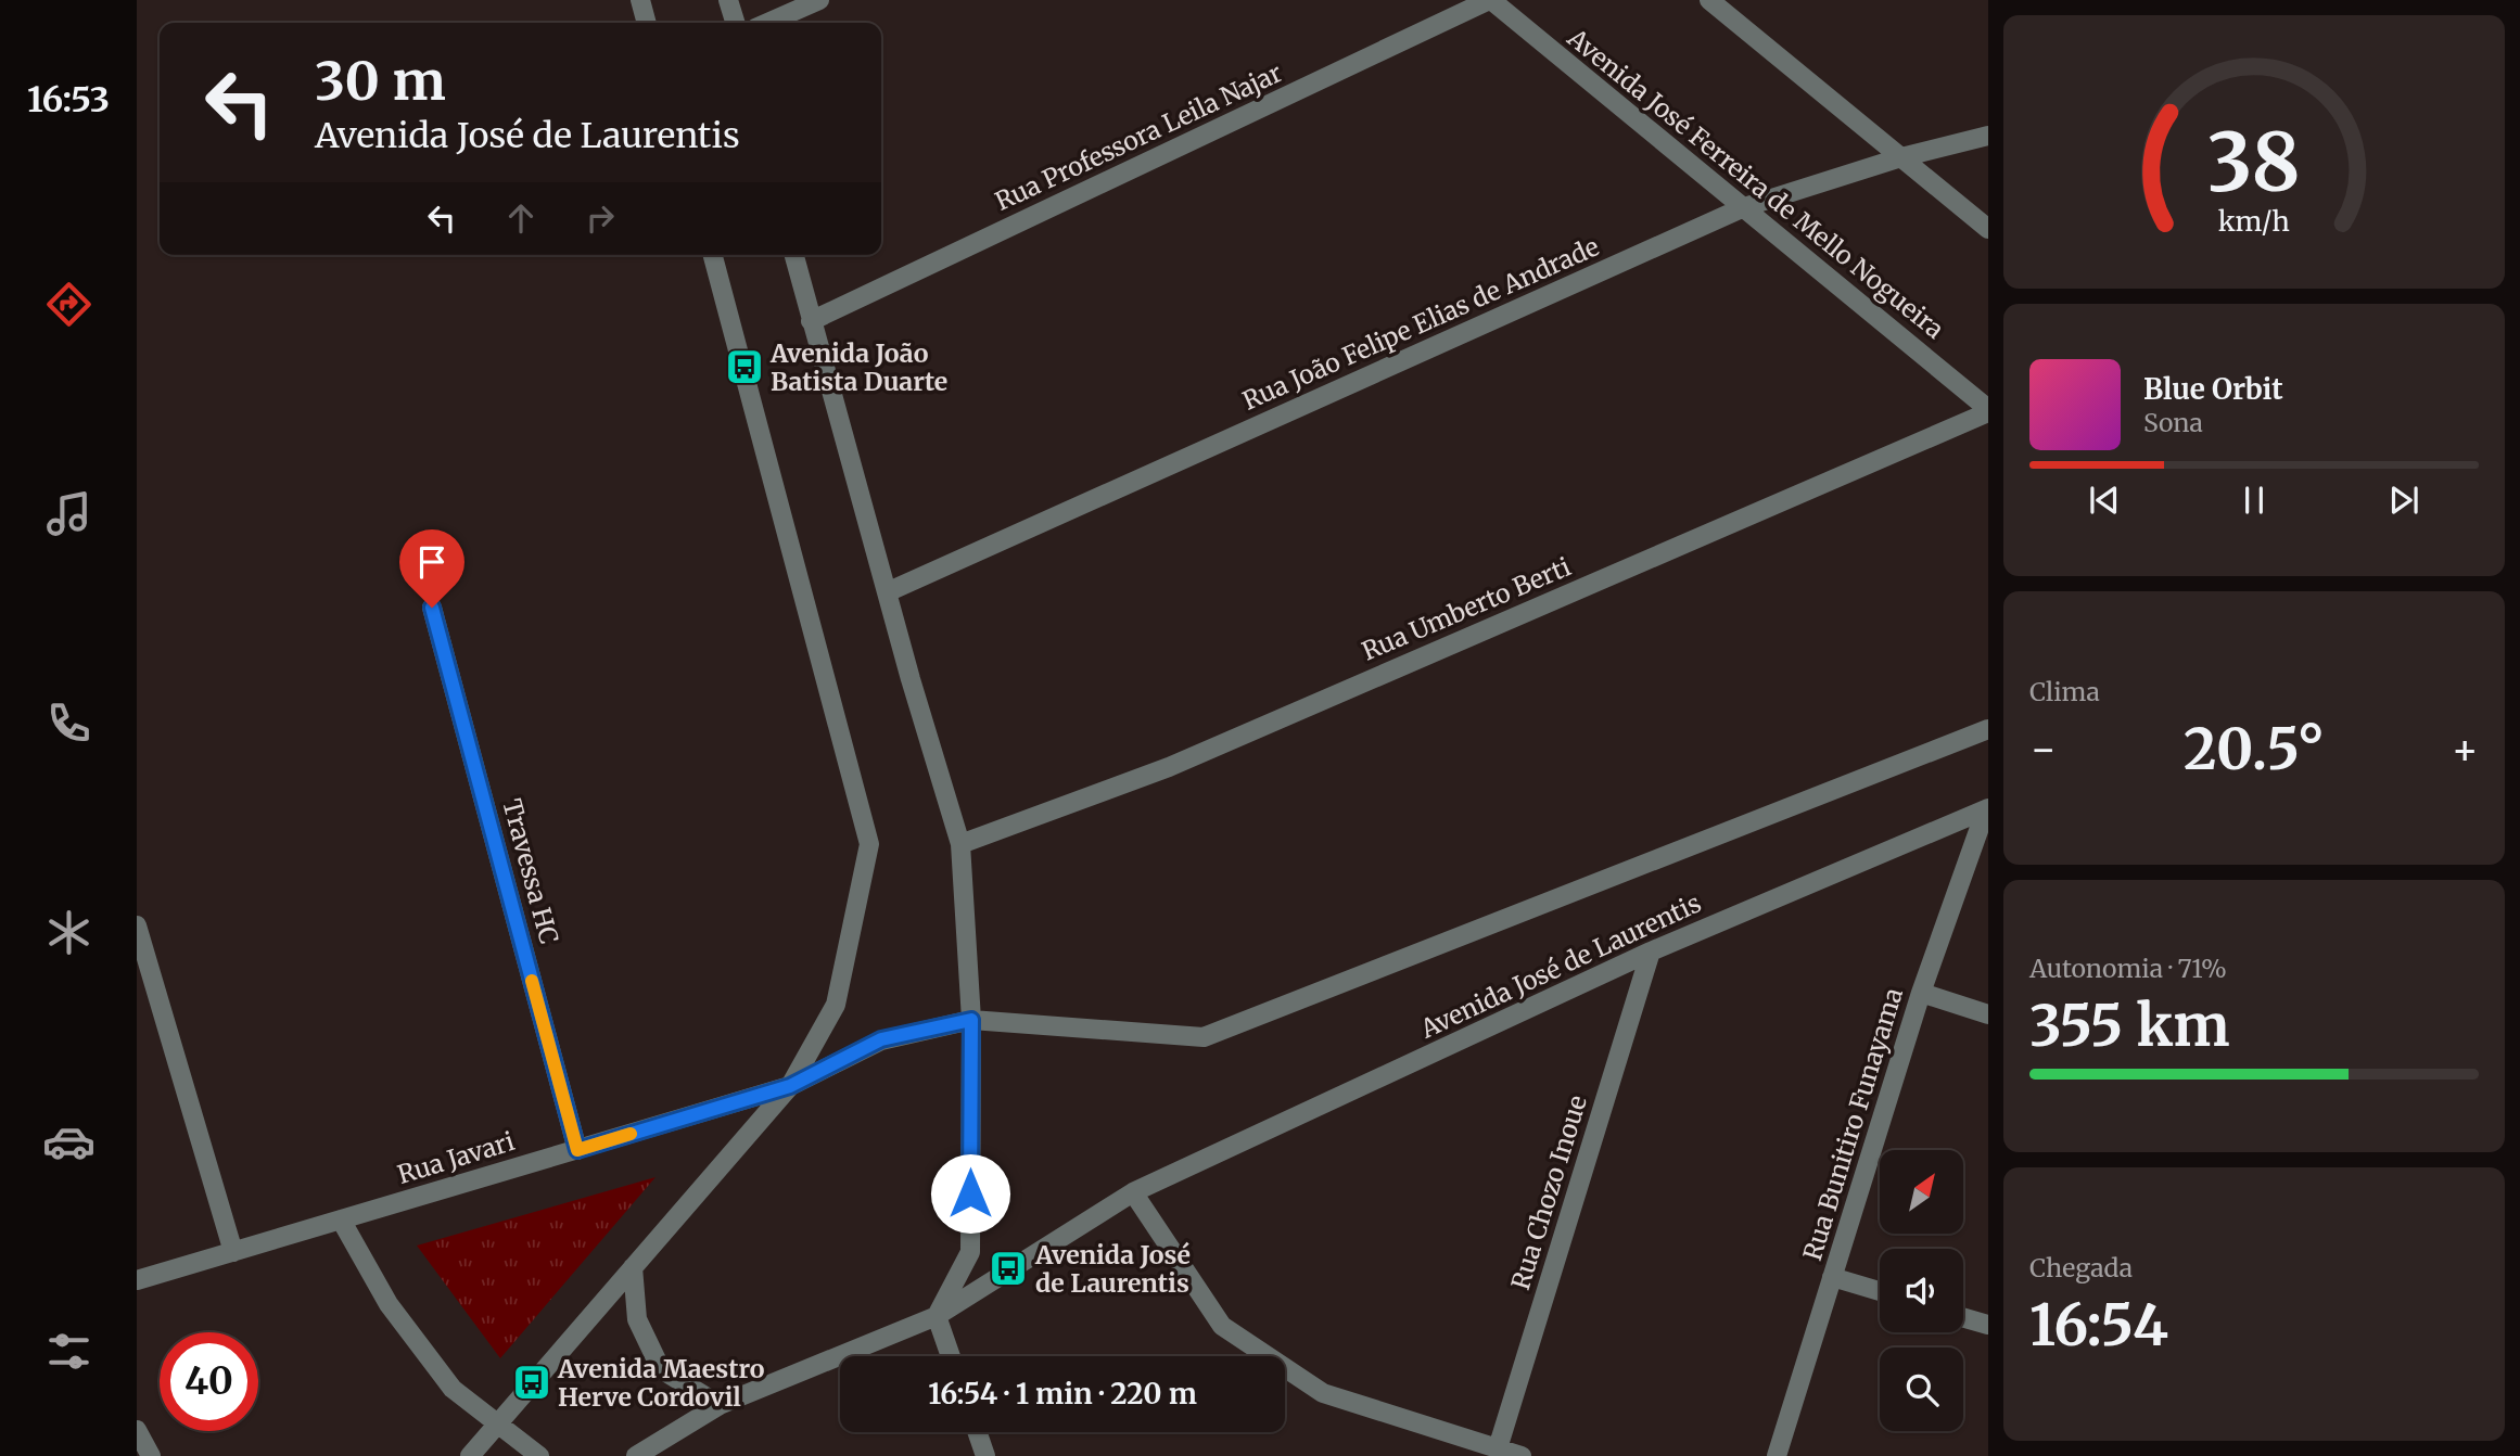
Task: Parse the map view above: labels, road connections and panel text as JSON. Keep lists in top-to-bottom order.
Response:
{
  "streets": {
    "street": [
      "Rua Professora Leila Najar",
      "Avenida José Ferreira de Mello Nogueira",
      "Rua João Felipe Elias de Andrade",
      "Rua Umberto Berti",
      "Travessa HC",
      "Avenida José de Laurentis",
      "Rua Bunitiro Funayama",
      "Rua Javari",
      "Rua Chozo Inoue"
    ]
  },
  "crossings": [
    ["Rua Professora Leila Najar", "Avenida José Ferreira de Mello Nogueira"],
    ["Avenida José Ferreira de Mello Nogueira", "Rua João Felipe Elias de Andrade"],
    ["Avenida José Ferreira de Mello Nogueira", "Rua Umberto Berti"],
    ["Travessa HC", "Rua Javari"],
    ["Avenida José de Laurentis", "Rua Bunitiro Funayama"],
    ["Avenida José de Laurentis", "Rua Chozo Inoue"]
  ],
  "places": {
    "bus stop": ["Avenida João Batista Duarte", "Avenida José de Laurentis", "Avenida Maestro Herve Cordovil"]
  },
  "north": "top right",
  "page": {
    "tabs": "16:53",
    "turn": ["30 m", "Avenida José de Laurentis"],
    "song": ["Blue Orbit", "Sona"],
    "tile": [
      "Clima",
      ["Autonomia · 71%", "355 km"],
      ["Chegada", "16:54"]
    ],
    "heat": ["−", "20.5°", "+"],
    "limit": "40",
    "trip": "16:54 · 1 min · 220 m",
    "gauge": ["38", "km/h"]
  }
}
